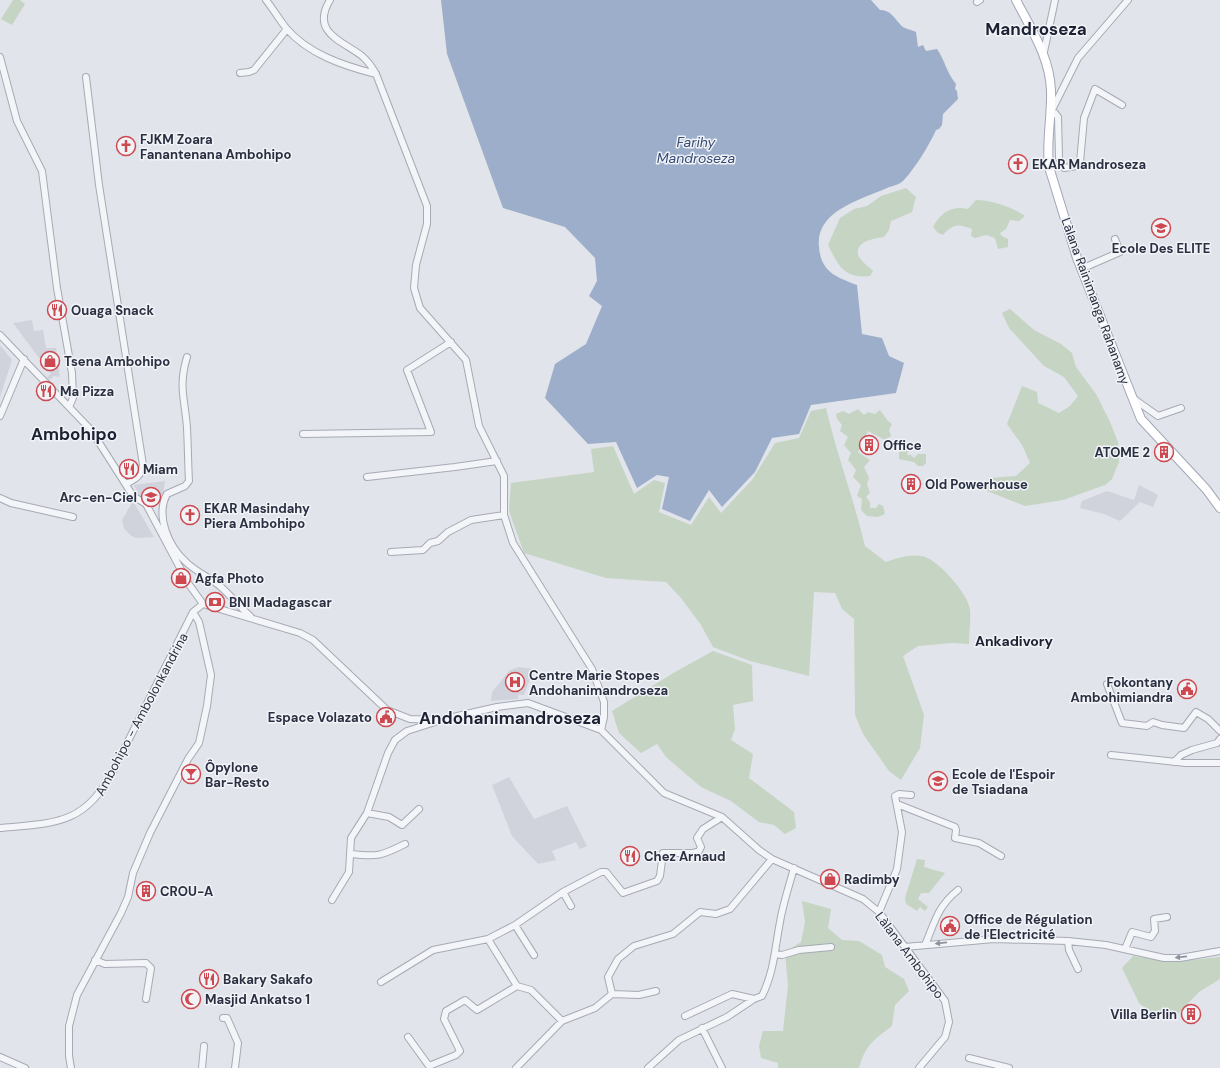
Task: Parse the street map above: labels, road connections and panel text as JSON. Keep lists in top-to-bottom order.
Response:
{
  "streets": {
    "main road": ["Làlana Rainimanga Rahanamy"],
    "street": ["Ambohipo - Ambolonkandrina", "Làlana Ambohipo"]
  },
  "crossings": [
    ["Ambohipo - Ambolonkandrina", "Làlana Ambohipo"]
  ],
  "districts": [
    "Mandroseza",
    "Ambohipo",
    "Ankadivory",
    "Andohanimandroseza"
  ],
  "water": ["Farihy Mandroseza"],
  "places": {
    "church": ["FJKM Zoara Fanantenana Ambohipo", "EKAR Mandroseza", "EKAR Masindahy Piera Ambohipo"],
    "school or university": ["Ecole Des ELITE", "Arc-en-Ciel", "Ecole de l'Espoir de Tsiadana"],
    "restaurant": [
      "Ouaga Snack",
      "Ma Pizza",
      "Miam",
      "Chez Arnaud",
      "Bakary Sakafo"
    ],
    "shop": ["Tsena Ambohipo", "Agfa Photo", "Radimby"],
    "building": [
      "Office",
      "ATOME 2",
      "Old Powerhouse",
      "CROU-A",
      "Villa Berlin"
    ],
    "bank": ["BNI Madagascar"],
    "hospital": ["Centre Marie Stopes Andohanimandroseza"],
    "public building": ["Fokontany Ambohimiandra", "Espace Volazato", "Office de Régulation de l'Electricité"],
    "bar": ["Ôpylone Bar-Resto"],
    "mosque": ["Masjid Ankatso 1"]
  }
}
